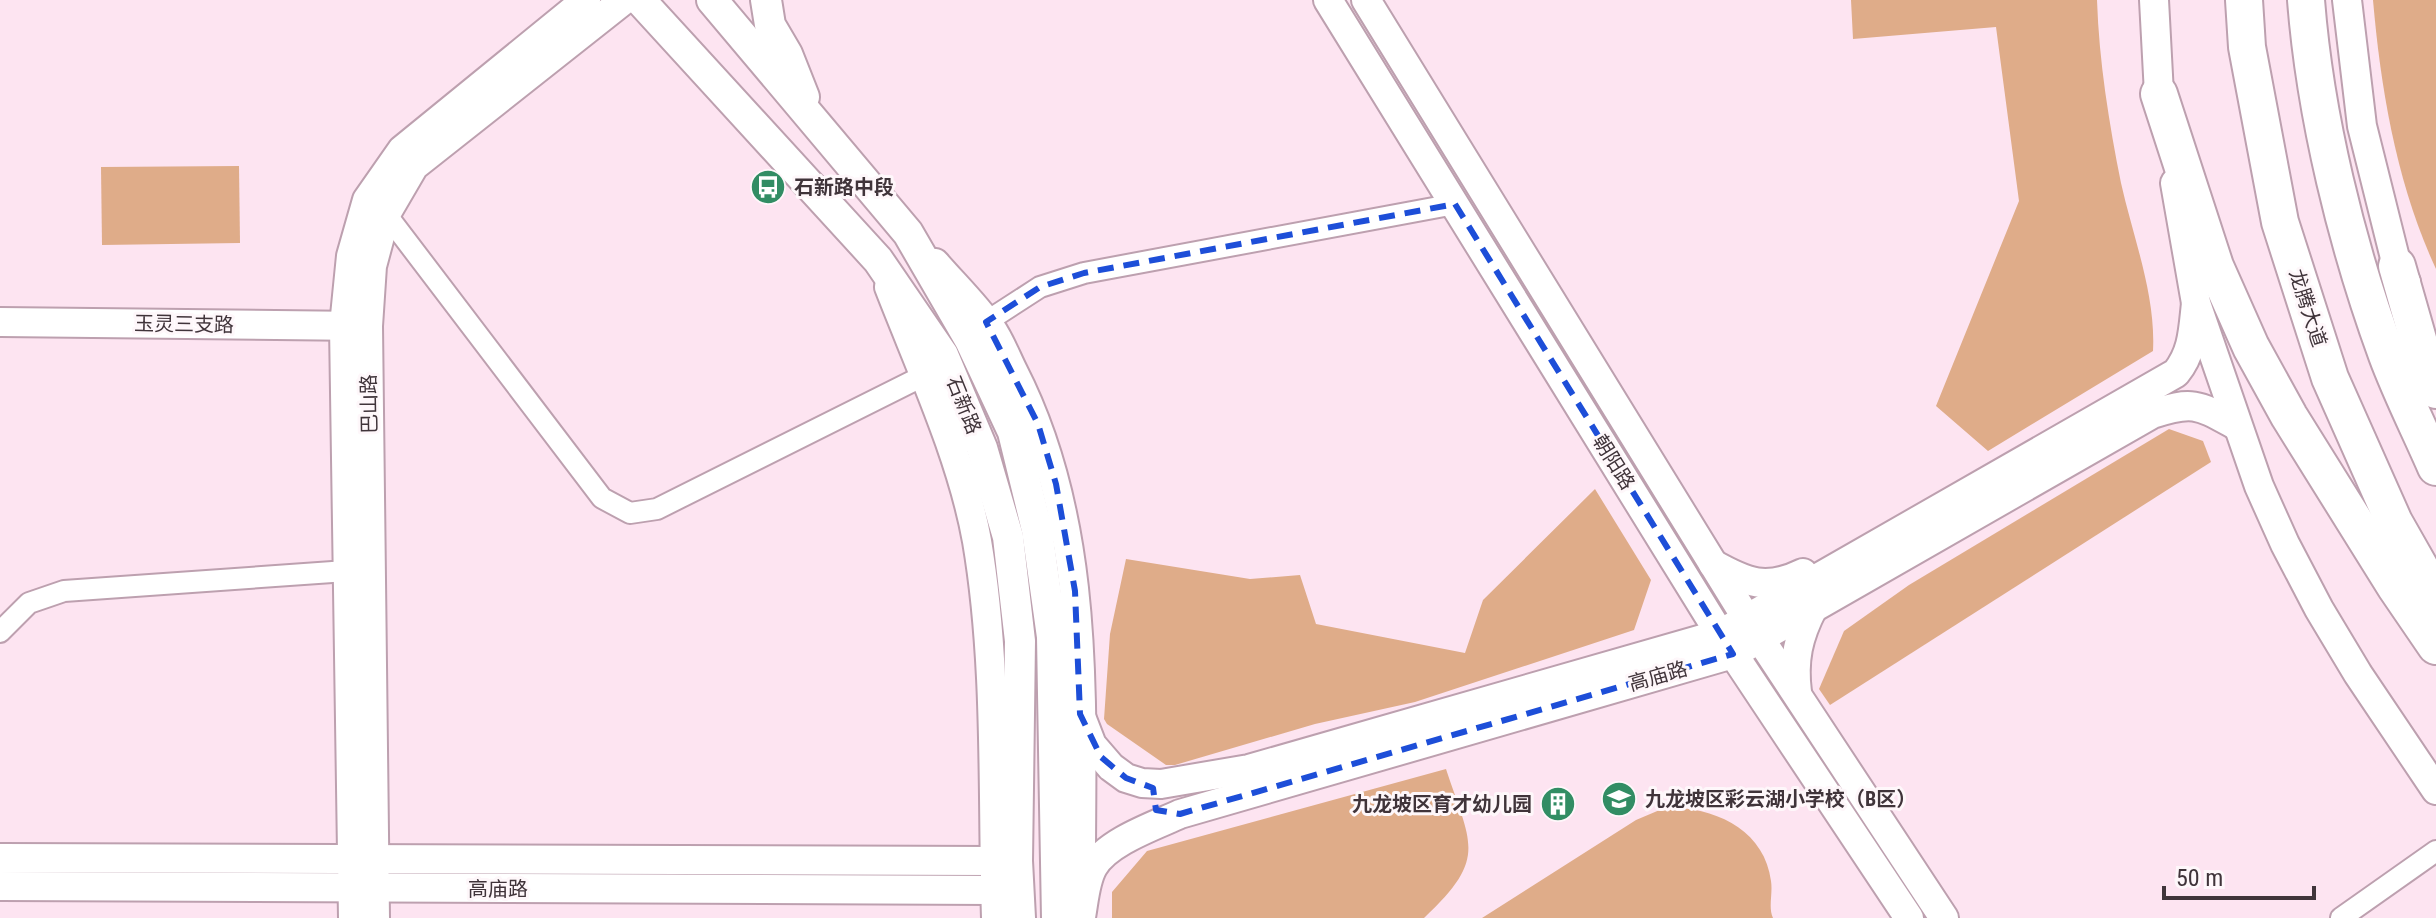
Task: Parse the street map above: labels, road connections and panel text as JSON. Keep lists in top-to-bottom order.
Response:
{
  "streets": {
    "highway": ["龙腾大道"],
    "main road": ["石新路"],
    "street": [
      "玉灵三支路",
      "巴山路",
      "朝阳路",
      "高庙路"
    ]
  },
  "crossings": [
    ["玉灵三支路", "巴山路"],
    ["巴山路", "高庙路"],
    ["石新路", "高庙路"],
    ["朝阳路", "高庙路"]
  ],
  "places": {
    "bus stop": ["石新路中段"],
    "school or university": ["九龙坡区彩云湖小学校（B区）"],
    "building": ["九龙坡区育才幼儿园"]
  },
  "scale_bar": "50 m"
}
